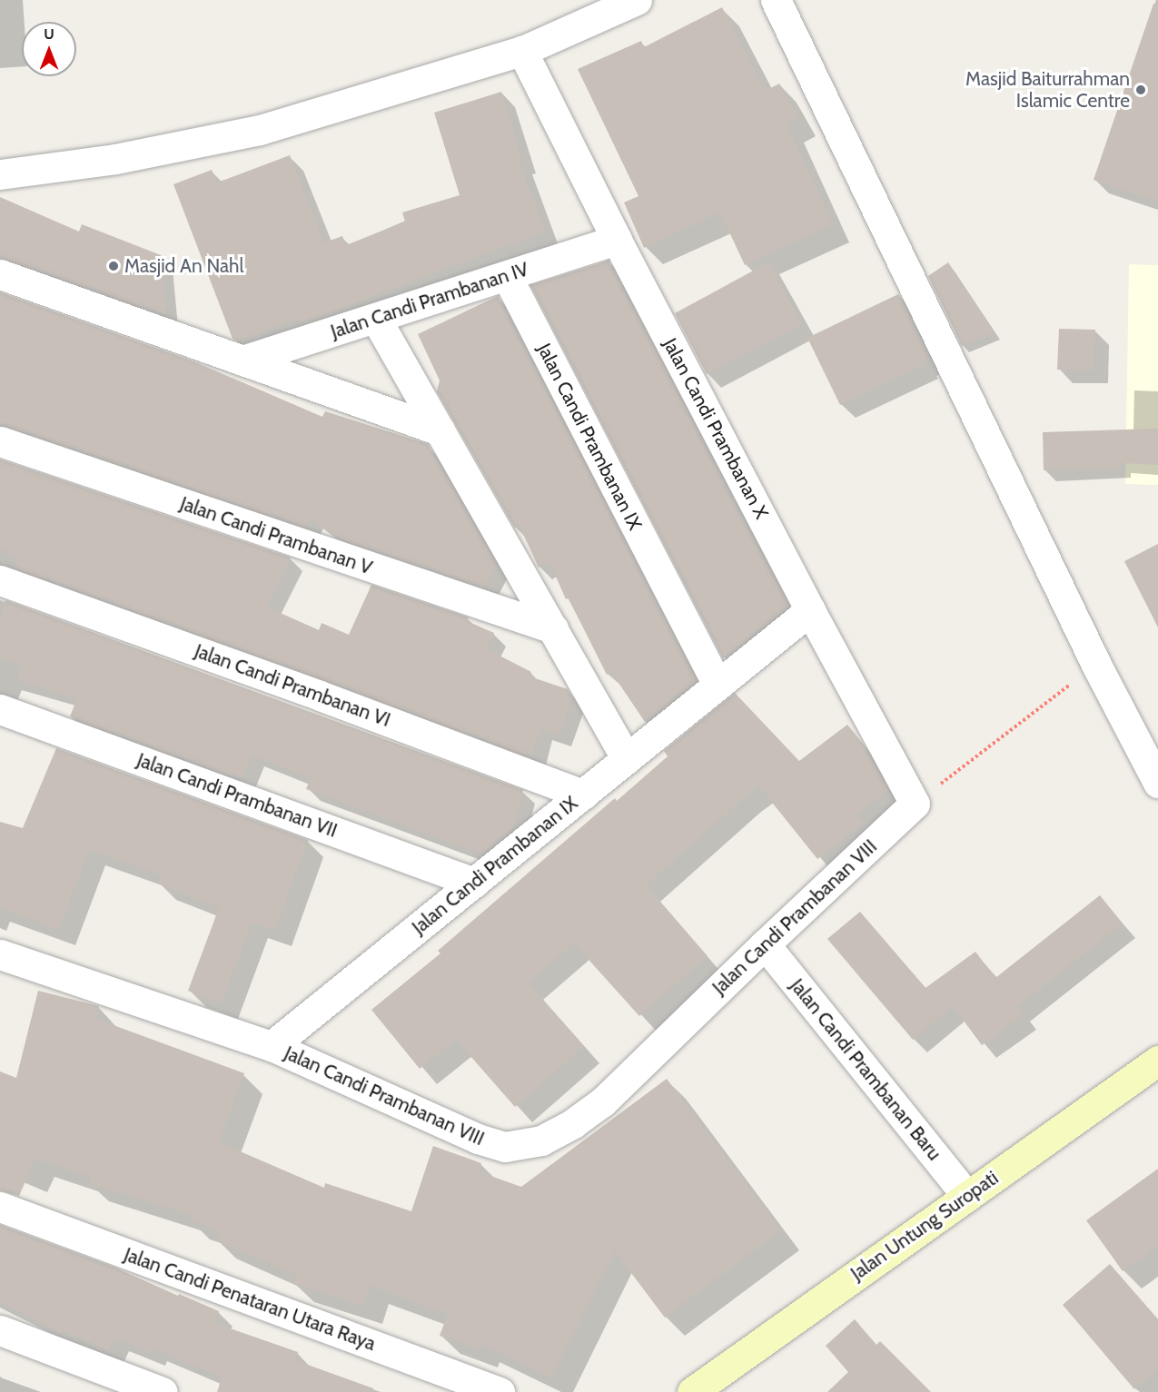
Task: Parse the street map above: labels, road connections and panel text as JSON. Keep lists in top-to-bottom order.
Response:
{
  "streets": {
    "main road": ["Jalan Untung Suropati"],
    "street": [
      "Jalan Candi Prambanan IV",
      "Jalan Candi Prambanan X",
      "Jalan Candi Prambanan IX",
      "Jalan Candi Prambanan V",
      "Jalan Candi Prambanan VI",
      "Jalan Candi Prambanan VII",
      "Jalan Candi Prambanan VIII",
      "Jalan Candi Prambanan Baru",
      "Jalan Candi Penataran Utara Raya"
    ]
  },
  "crossings": [
    ["Jalan Candi Prambanan IV", "Jalan Candi Prambanan X"],
    ["Jalan Candi Prambanan IV", "Jalan Candi Prambanan IX"],
    ["Jalan Candi Prambanan X", "Jalan Candi Prambanan IX"],
    ["Jalan Candi Prambanan X", "Jalan Candi Prambanan VIII"],
    ["Jalan Candi Prambanan IX", "Jalan Candi Prambanan VI"],
    ["Jalan Candi Prambanan IX", "Jalan Candi Prambanan VII"],
    ["Jalan Candi Prambanan IX", "Jalan Candi Prambanan VIII"],
    ["Jalan Candi Prambanan VIII", "Jalan Candi Prambanan Baru"],
    ["Jalan Candi Prambanan Baru", "Jalan Untung Suropati"]
  ],
  "places": ["Masjid Baiturrahman Islamic Centre", "Masjid An Nahl"],
  "north": "top"
}
